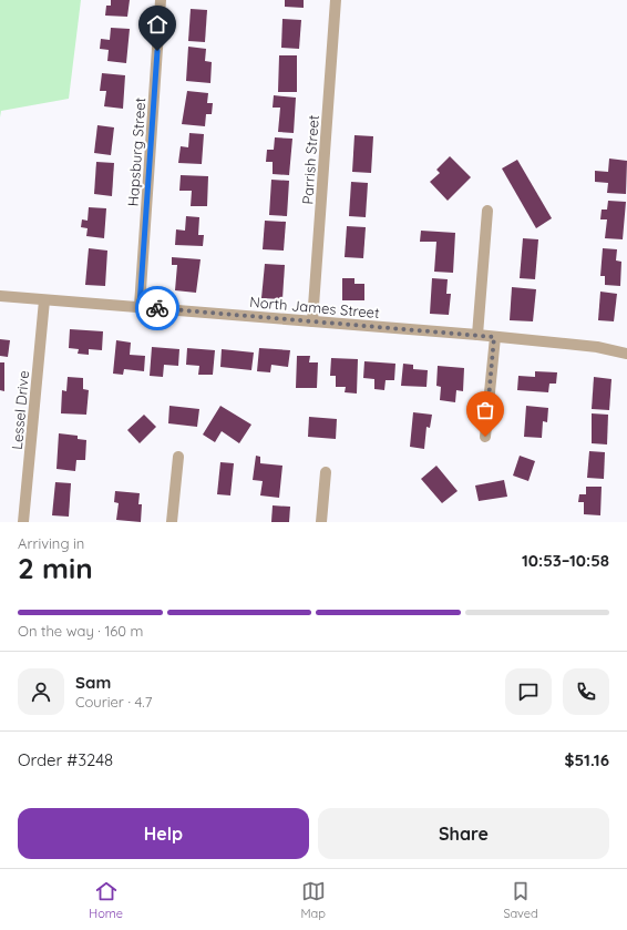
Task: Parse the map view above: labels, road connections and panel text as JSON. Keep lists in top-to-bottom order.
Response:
{
  "streets": {
    "street": [
      "Hapsburg Street",
      "Parrish Street",
      "North James Street",
      "Lessel Drive"
    ]
  },
  "crossings": [
    ["Hapsburg Street", "North James Street"],
    ["Parrish Street", "North James Street"],
    ["North James Street", "Lessel Drive"]
  ],
  "page": {
    "heading": ["2 min", "Arriving in", "10:53–10:58"],
    "panel": [
      "Sam",
      "Courier · 4.7",
      "Order #3248",
      "$51.16"
    ],
    "bar": "On the way · 160 m",
    "buttons": ["Help", "Share"],
    "tabs": ["Home", "Map", "Saved"]
  }
}
